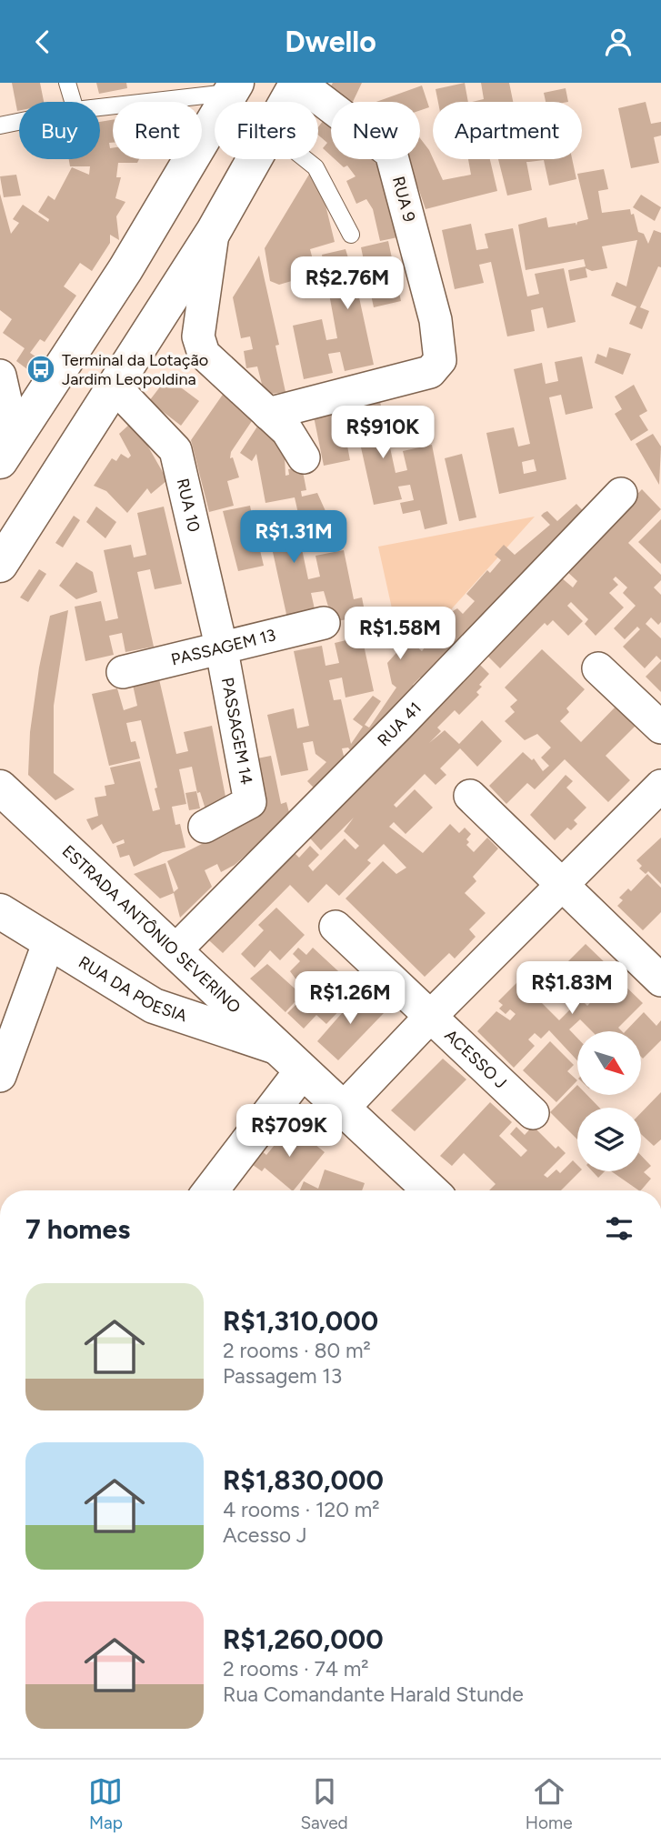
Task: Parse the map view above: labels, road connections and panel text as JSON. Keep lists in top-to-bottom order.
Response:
{
  "streets": {
    "main road": ["ESTRADA ANTÔNIO SEVERINO", "RUA DA POESIA"],
    "street": [
      "RUA 9",
      "RUA 10",
      "PASSAGEM 13",
      "RUA 41",
      "PASSAGEM 14",
      "ACESSO J"
    ]
  },
  "crossings": [
    ["RUA 10", "PASSAGEM 13"],
    ["RUA 10", "PASSAGEM 14"],
    ["PASSAGEM 13", "PASSAGEM 14"],
    ["RUA 41", "ESTRADA ANTÔNIO SEVERINO"],
    ["ESTRADA ANTÔNIO SEVERINO", "RUA DA POESIA"]
  ],
  "places": {
    "bus stop": ["Terminal da Lotação Jardim Leopoldina"]
  },
  "north": "bottom right",
  "page": {
    "header": "Dwello",
    "chip": [
      "Buy",
      "Rent",
      "Filters",
      "New",
      "Apartment"
    ],
    "price": [
      "R$2.76M",
      "R$910K",
      "R$1.31M",
      "R$1.58M",
      "R$1.83M",
      "R$1.26M",
      "R$709K"
    ],
    "heading": "7 homes",
    "list": [
      {
        "name": "R$1,310,000",
        "note": "2 rooms · 80 m² · Passagem 13"
      },
      {
        "name": "R$1,830,000",
        "note": "4 rooms · 120 m² · Acesso J"
      },
      {
        "name": "R$1,260,000",
        "note": "2 rooms · 74 m² · Rua Comandante Harald Stunde"
      }
    ],
    "tabs": ["Map", "Saved", "Home"]
  }
}
